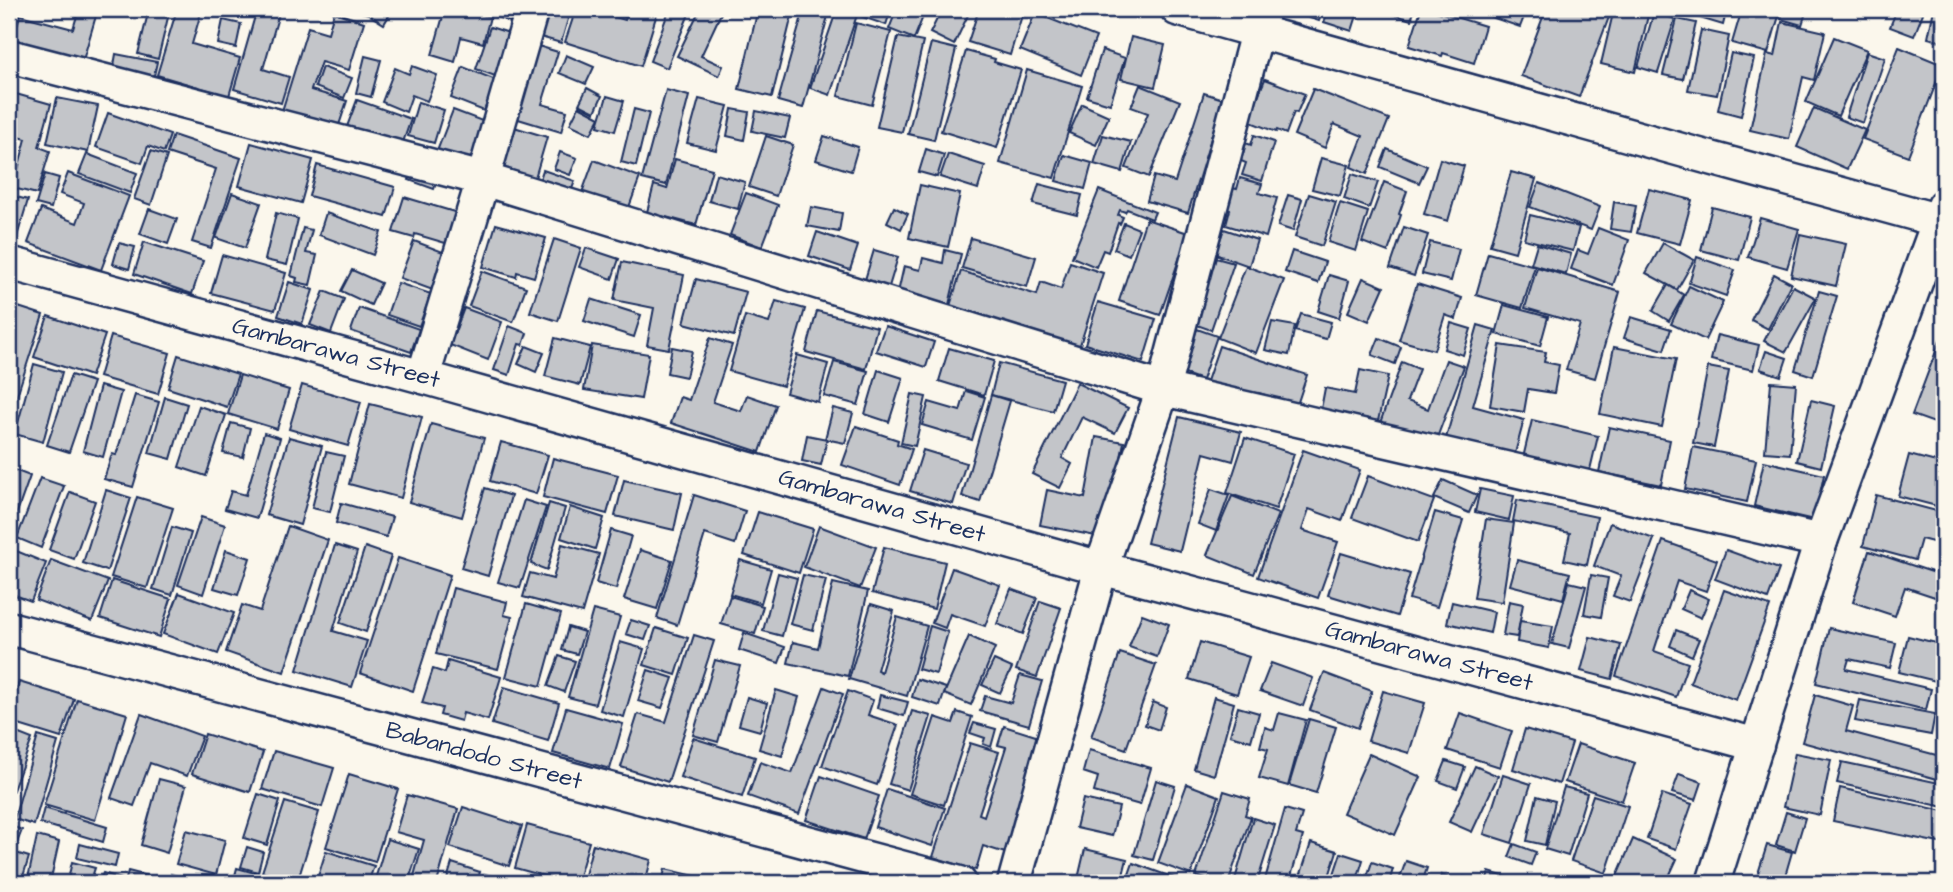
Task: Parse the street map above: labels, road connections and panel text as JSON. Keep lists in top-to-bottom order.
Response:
{
  "streets": {
    "street": ["Gambarawa Street", "Babandodo Street"]
  }
}
